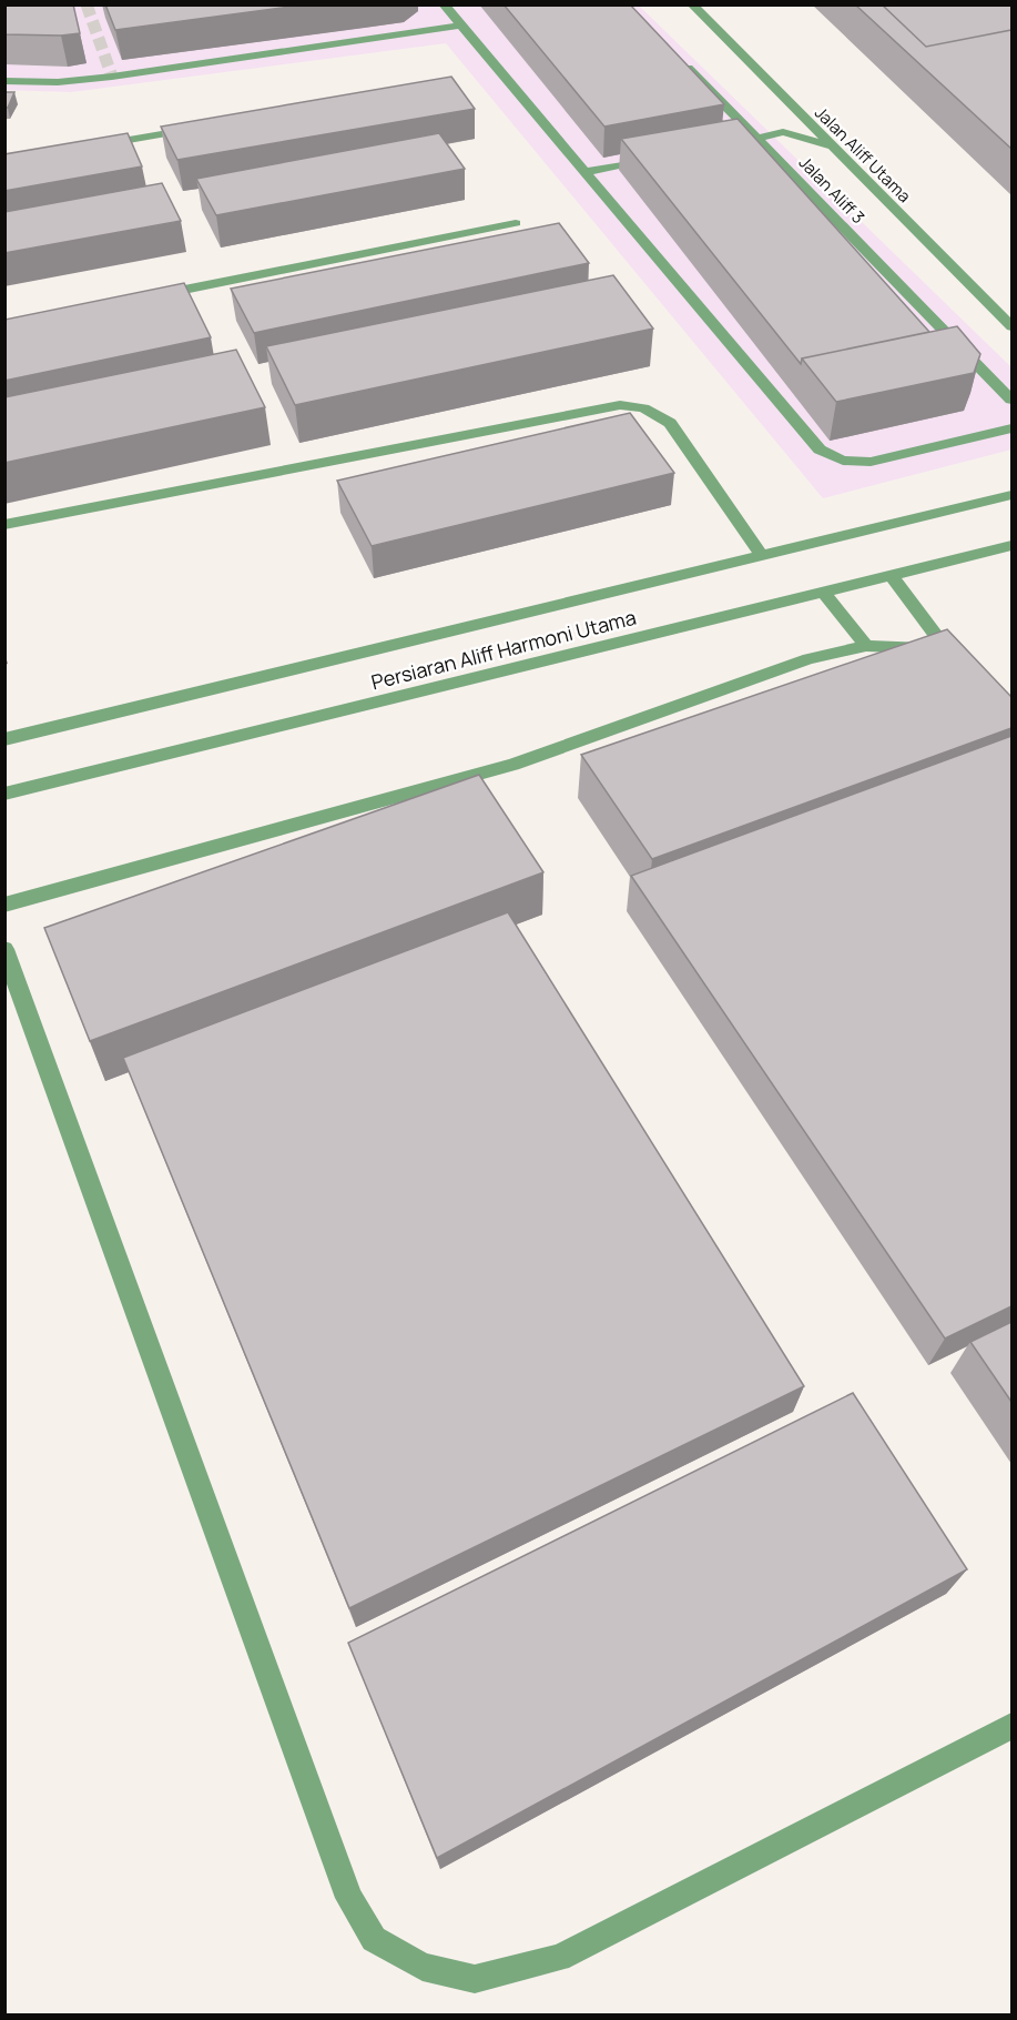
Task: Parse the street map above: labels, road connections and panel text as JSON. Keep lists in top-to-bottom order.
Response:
{
  "streets": {
    "street": ["Jalan Aliff Utama", "Jalan Aliff 3", "Persiaran Aliff Harmoni Utama"]
  }
}
